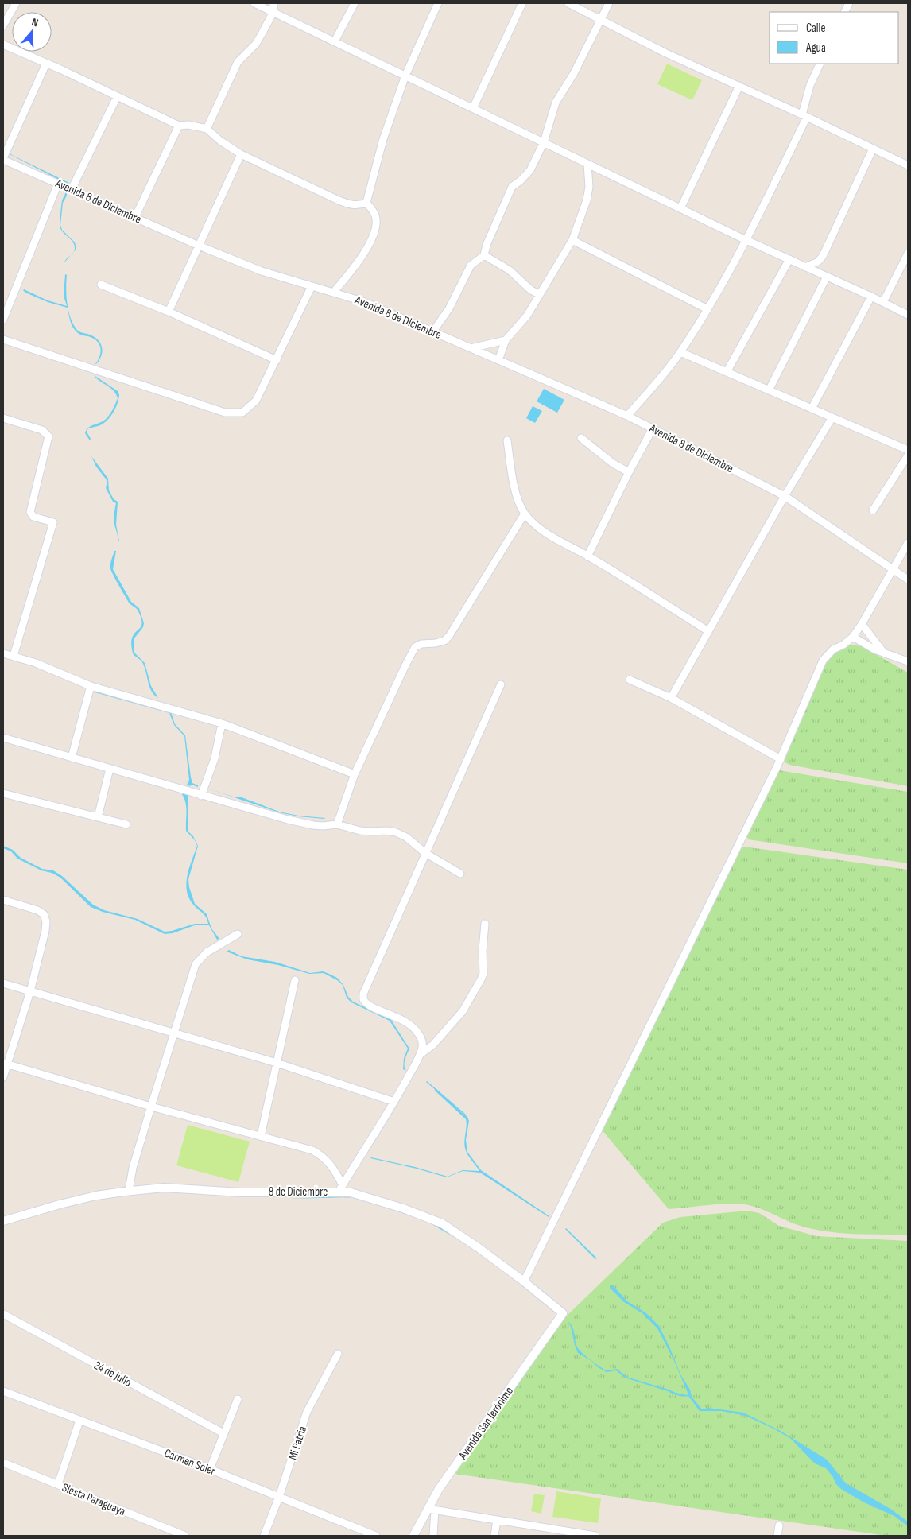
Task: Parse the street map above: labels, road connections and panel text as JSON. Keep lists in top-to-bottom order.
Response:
{
  "streets": {
    "street": [
      "Avenida 8 de Diciembre",
      "8 de Diciembre",
      "24 de Julio",
      "Avenida San Jerónimo",
      "Mi Patria",
      "Carmen Soler",
      "Siesta Paraguaya"
    ]
  },
  "crossings": [
    ["8 de Diciembre", "Avenida San Jerónimo"],
    ["Mi Patria", "Carmen Soler"]
  ],
  "legend": ["Calle", "Agua"],
  "north": "top"
}
